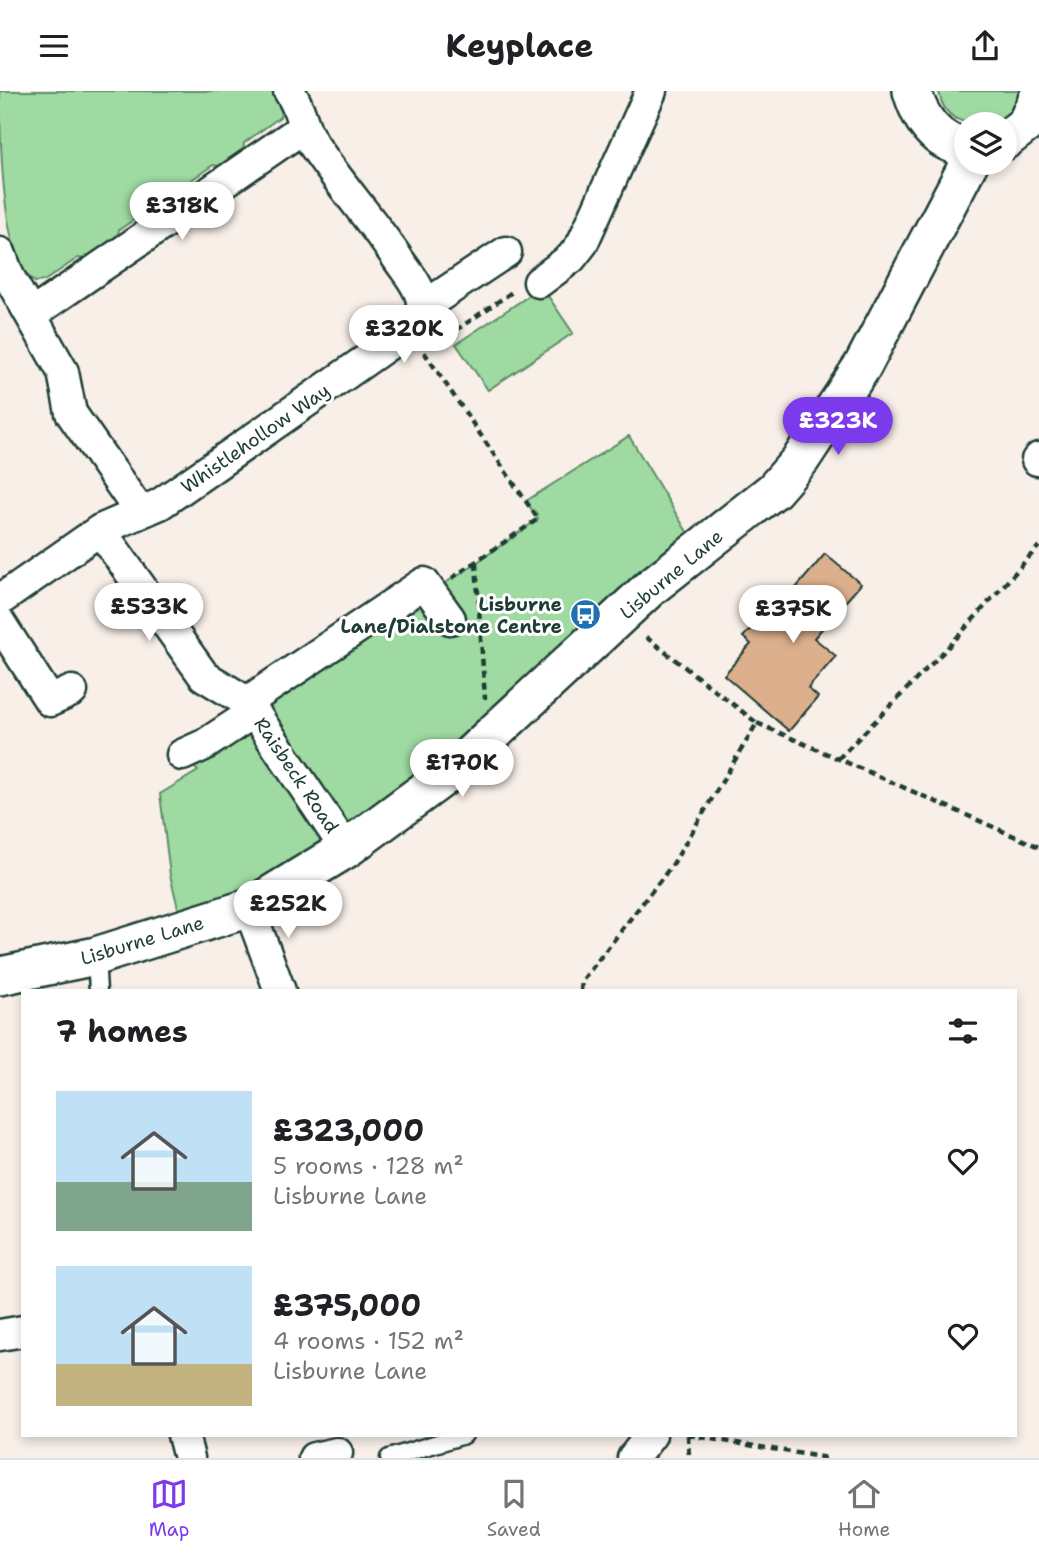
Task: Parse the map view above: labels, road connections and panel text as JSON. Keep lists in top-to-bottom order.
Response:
{
  "streets": {
    "street": ["Whistlehollow Way", "Lisburne Lane", "Raisbeck Road"]
  },
  "crossings": [
    ["Whistlehollow Way", "Raisbeck Road"],
    ["Lisburne Lane", "Raisbeck Road"]
  ],
  "places": {
    "bus stop": ["Lisburne Lane/Dialstone Centre"]
  },
  "page": {
    "header": "Keyplace",
    "price": [
      "£318K",
      "£320K",
      "£323K",
      "£533K",
      "£375K",
      "£170K",
      "£252K"
    ],
    "heading": "7 homes",
    "list": [
      {
        "name": "£323,000",
        "note": "5 rooms · 128 m² · Lisburne Lane"
      },
      {
        "name": "£375,000",
        "note": "4 rooms · 152 m² · Lisburne Lane"
      }
    ],
    "tabs": ["Map", "Saved", "Home"]
  }
}
